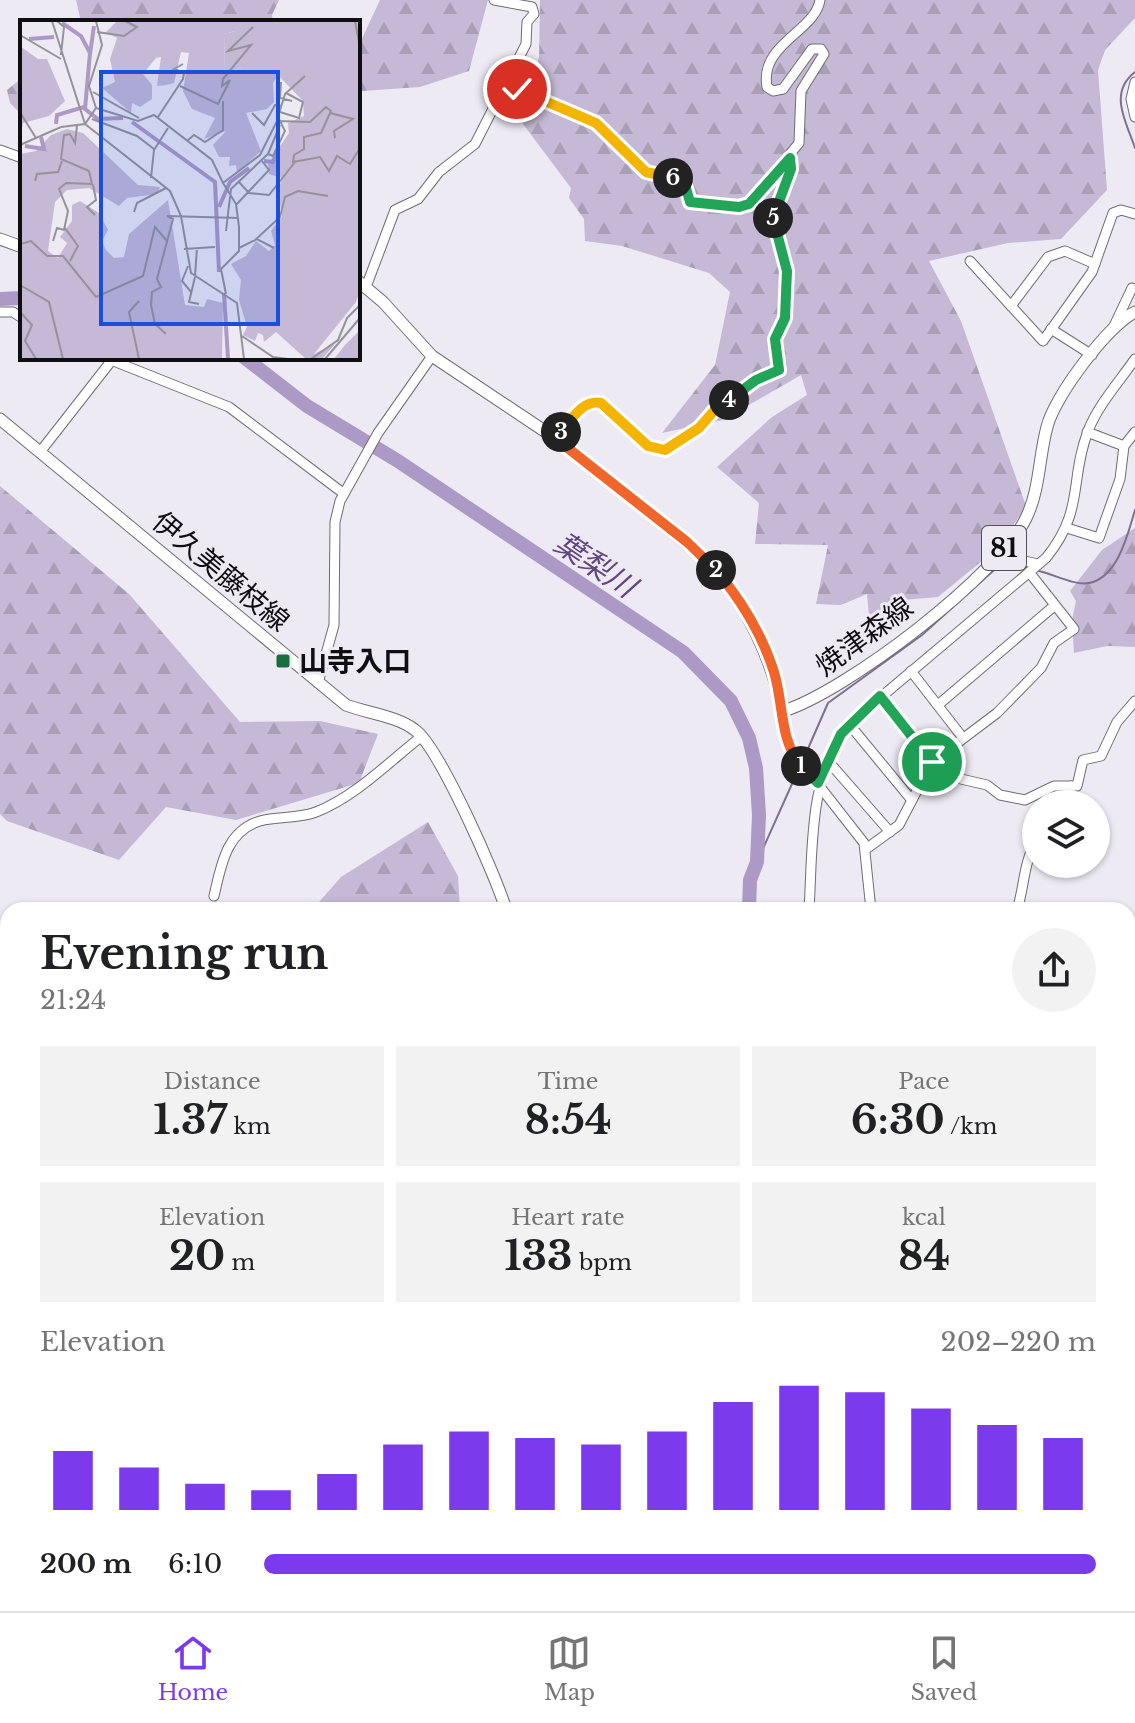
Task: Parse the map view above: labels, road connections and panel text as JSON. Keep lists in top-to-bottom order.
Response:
{
  "streets": {
    "main road": ["81", "伊久美藤枝線", "焼津森線"]
  },
  "water": ["葉梨川"],
  "places": {
    "transit": ["山寺入口"]
  },
  "page": {
    "pins": [
      "6",
      "5",
      "4",
      "3",
      "2",
      "1"
    ],
    "heading": ["Evening run", "21:24"],
    "stats": [
      ["Distance", "1.37 km"],
      ["Time", "8:54"],
      ["Pace", "6:30 /km"],
      ["Elevation", "20 m"],
      ["Heart rate", "133 bpm"],
      ["kcal", "84"]
    ],
    "chart": ["Elevation", "202–220 m"],
    "list": [
      {
        "name": "200 m",
        "note": "6:10"
      }
    ],
    "tabs": ["Home", "Map", "Saved"]
  }
}
